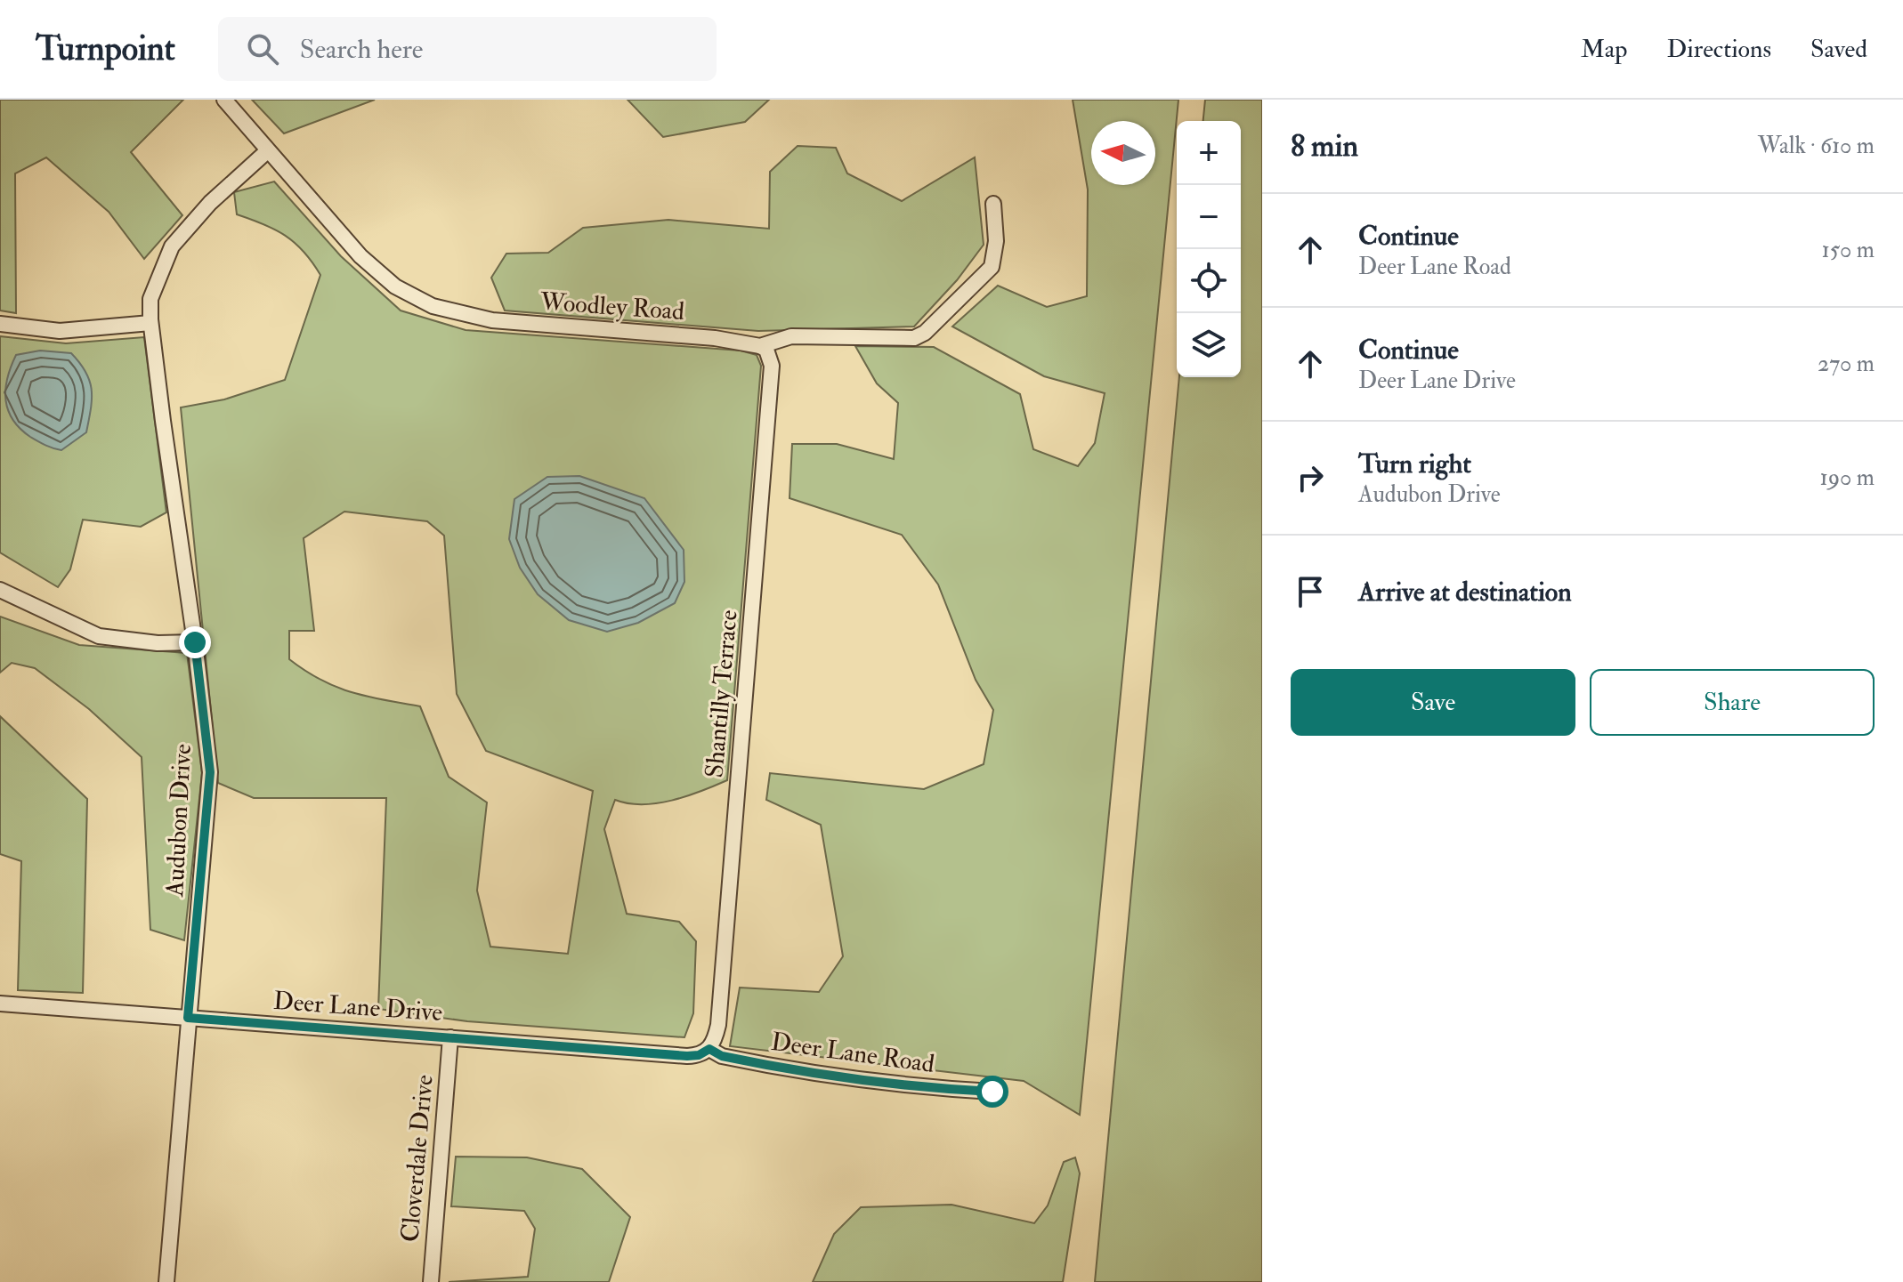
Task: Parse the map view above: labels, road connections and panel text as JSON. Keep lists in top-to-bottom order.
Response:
{
  "streets": {
    "street": [
      "Woodley Road",
      "Shantilly Terrace",
      "Audubon Drive",
      "Deer Lane Drive",
      "Deer Lane Road",
      "Cloverdale Drive"
    ]
  },
  "crossings": [
    ["Woodley Road", "Shantilly Terrace"],
    ["Woodley Road", "Audubon Drive"],
    ["Shantilly Terrace", "Deer Lane Drive"],
    ["Shantilly Terrace", "Deer Lane Road"],
    ["Audubon Drive", "Deer Lane Drive"],
    ["Deer Lane Drive", "Deer Lane Road"],
    ["Deer Lane Drive", "Cloverdale Drive"]
  ],
  "north": "left",
  "page": {
    "header": "Turnpoint",
    "search": "Search here",
    "nav": ["Map", "Directions", "Saved"],
    "heading": ["8 min", "Walk · 610 m"],
    "map_buttons": ["+", "−"],
    "list": [
      ["Continue", "Deer Lane Road", "150 m"],
      ["Continue", "Deer Lane Drive", "270 m"],
      ["Turn right", "Audubon Drive", "190 m"],
      "Arrive at destination"
    ],
    "buttons": ["Save", "Share"]
  }
}
